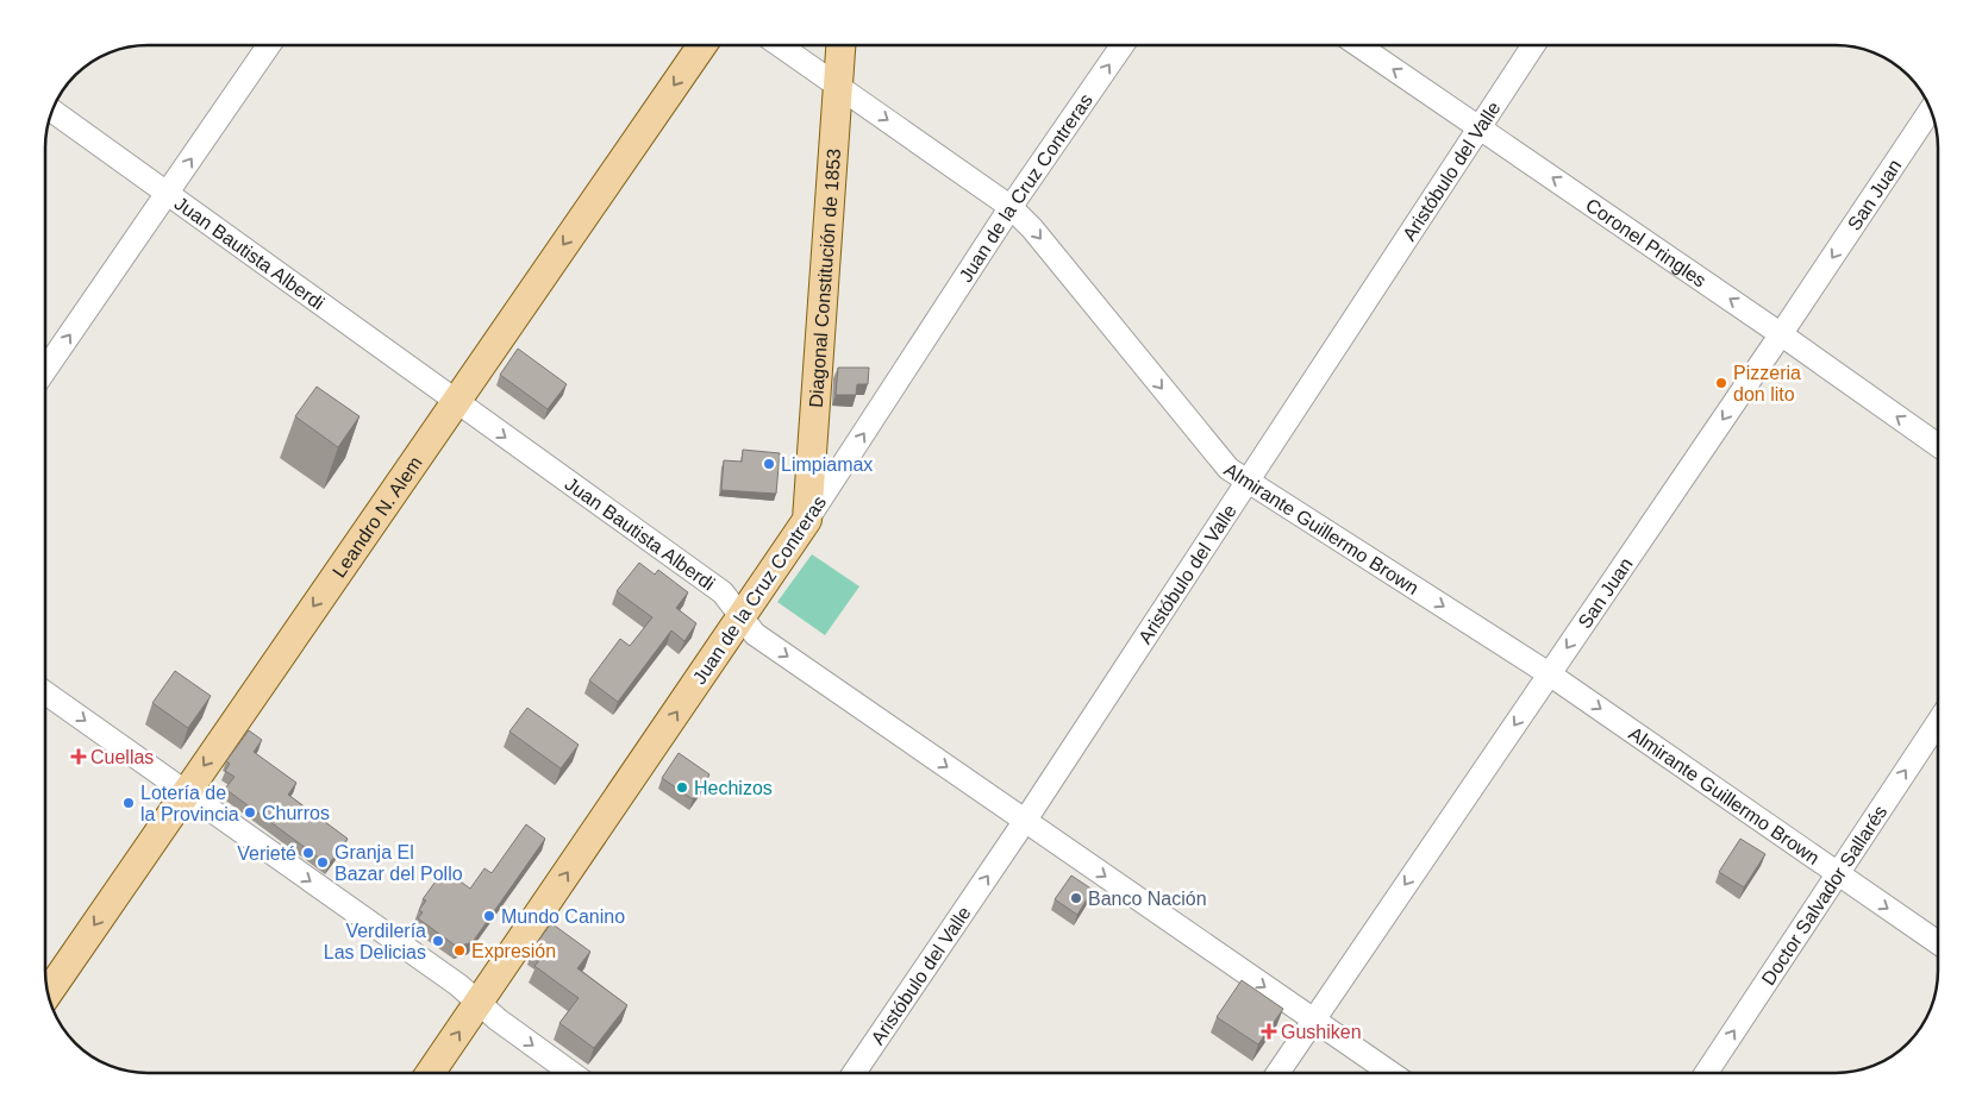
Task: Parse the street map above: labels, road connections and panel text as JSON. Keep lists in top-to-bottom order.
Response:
{
  "streets": {
    "main road": ["Juan de la Cruz Contreras", "Diagonal Constitución de 1853", "Leandro N. Alem"],
    "street": [
      "Aristóbulo del Valle",
      "San Juan",
      "Coronel Pringles",
      "Juan Bautista Alberdi",
      "Almirante Guillermo Brown",
      "Doctor Salvador Sallarés"
    ]
  },
  "crossings": [
    ["Aristóbulo del Valle", "Coronel Pringles"],
    ["Aristóbulo del Valle", "Juan Bautista Alberdi"],
    ["Aristóbulo del Valle", "Almirante Guillermo Brown"],
    ["Juan de la Cruz Contreras", "Juan Bautista Alberdi"],
    ["Juan de la Cruz Contreras", "Diagonal Constitución de 1853"],
    ["Juan de la Cruz Contreras", "Almirante Guillermo Brown"],
    ["San Juan", "Coronel Pringles"],
    ["San Juan", "Juan Bautista Alberdi"],
    ["San Juan", "Almirante Guillermo Brown"],
    ["Juan Bautista Alberdi", "Leandro N. Alem"],
    ["Diagonal Constitución de 1853", "Almirante Guillermo Brown"],
    ["Almirante Guillermo Brown", "Doctor Salvador Sallarés"]
  ],
  "one_way": [
    "Juan de la Cruz Contreras",
    "San Juan",
    "Coronel Pringles",
    "Juan Bautista Alberdi",
    "Leandro N. Alem",
    "Almirante Guillermo Brown",
    "Doctor Salvador Sallarés"
  ],
  "places": {
    "other": [
      "Pizzeria don lito",
      "Limpiamax",
      "Hechizos",
      "Lotería de la Provincia",
      "Churros",
      "Verieté",
      "Granja El Bazar del Pollo",
      "Banco Nación",
      "Mundo Canino",
      "Verdilería Las Delicias",
      "Expresión"
    ],
    "health": ["Cuellas", "Gushiken"]
  }
}
